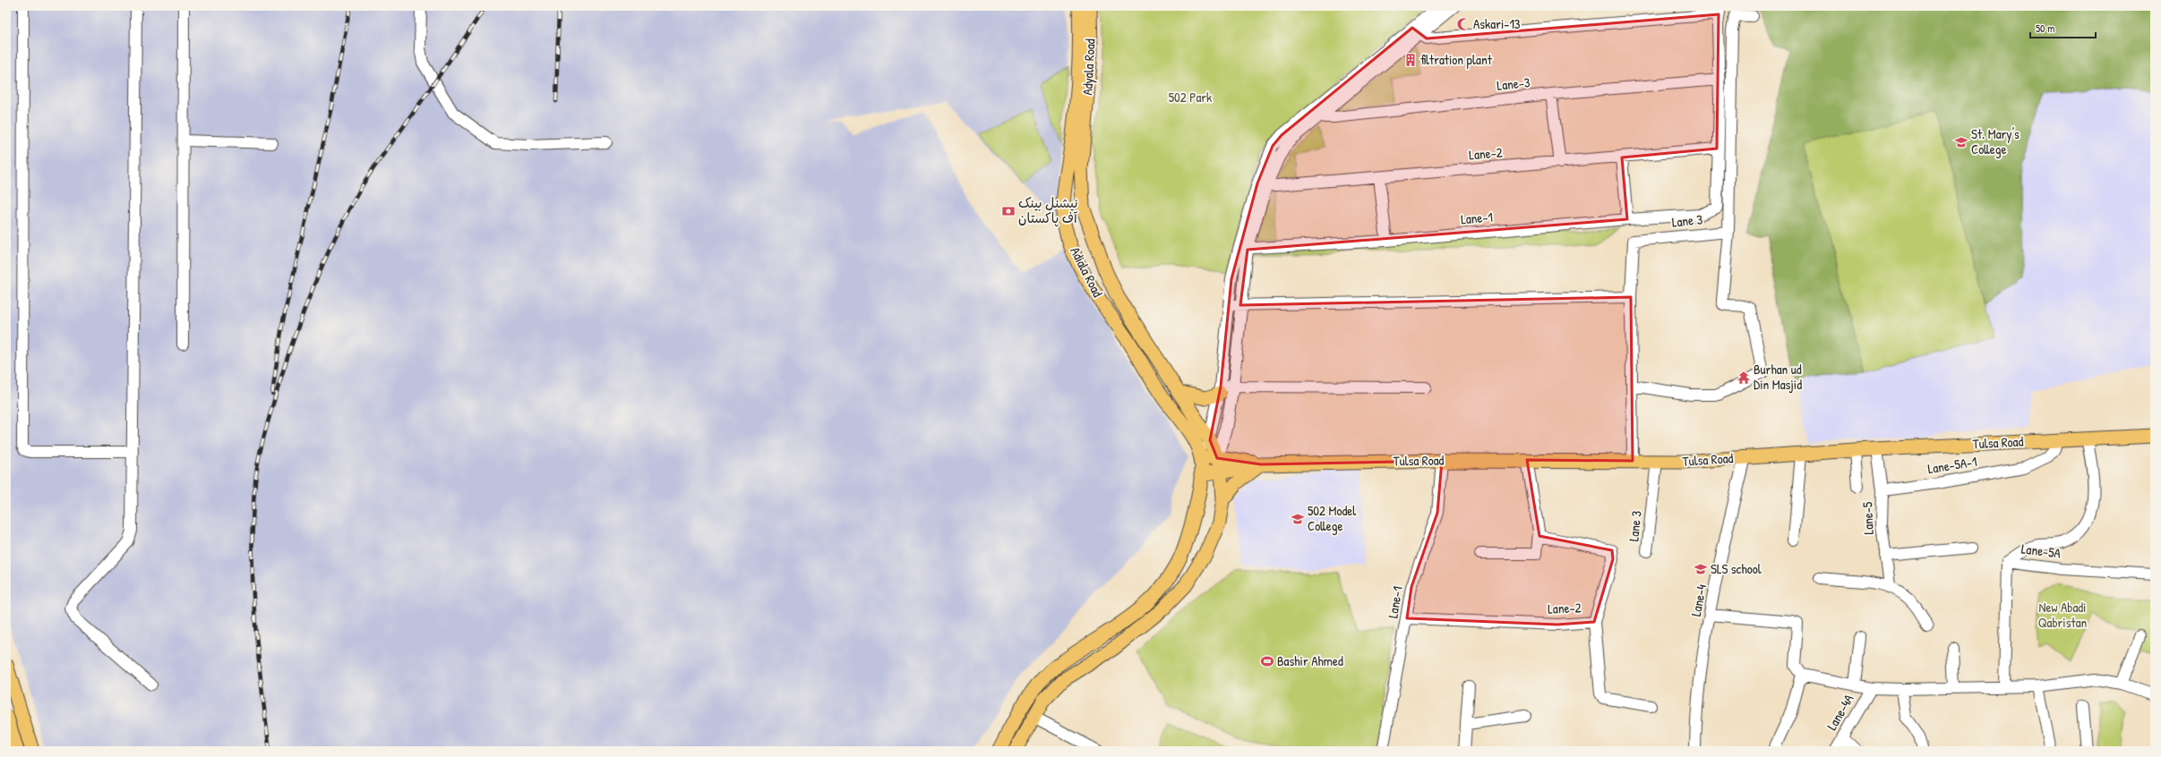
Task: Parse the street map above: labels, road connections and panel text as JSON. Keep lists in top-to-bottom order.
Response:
{
  "streets": {
    "main road": ["Adyala Road", "Adiala Road", "Tulsa Road"],
    "street": [
      "Lane-3",
      "Lane-2",
      "Lane-1",
      "Lane 3",
      "Lane-5A-1",
      "Lane-5",
      "Lane-5A",
      "Lane-4",
      "Lane-4A"
    ]
  },
  "crossings": [
    ["Adyala Road", "Adiala Road"],
    ["Lane-2", "Lane-1"],
    ["Lane-1", "Tulsa Road"],
    ["Lane 3", "Tulsa Road"],
    ["Adiala Road", "Tulsa Road"],
    ["Tulsa Road", "Lane-5A-1"],
    ["Tulsa Road", "Lane-5"],
    ["Tulsa Road", "Lane-4"],
    ["Lane-5A-1", "Lane-5"]
  ],
  "parks": ["502 Park", "New Abadi Qabristan"],
  "places": {
    "mosque": ["Askari-13"],
    "building": ["filtration plant"],
    "school or university": ["St. Mary's College", "502 Model College", "SLS school"],
    "bank": ["نیشنل بینک آف پاکستان"],
    "temple": ["Burhan ud Din Masjid"],
    "sports": ["Bashir Ahmed"]
  },
  "scale_bar": "50 m"
}
